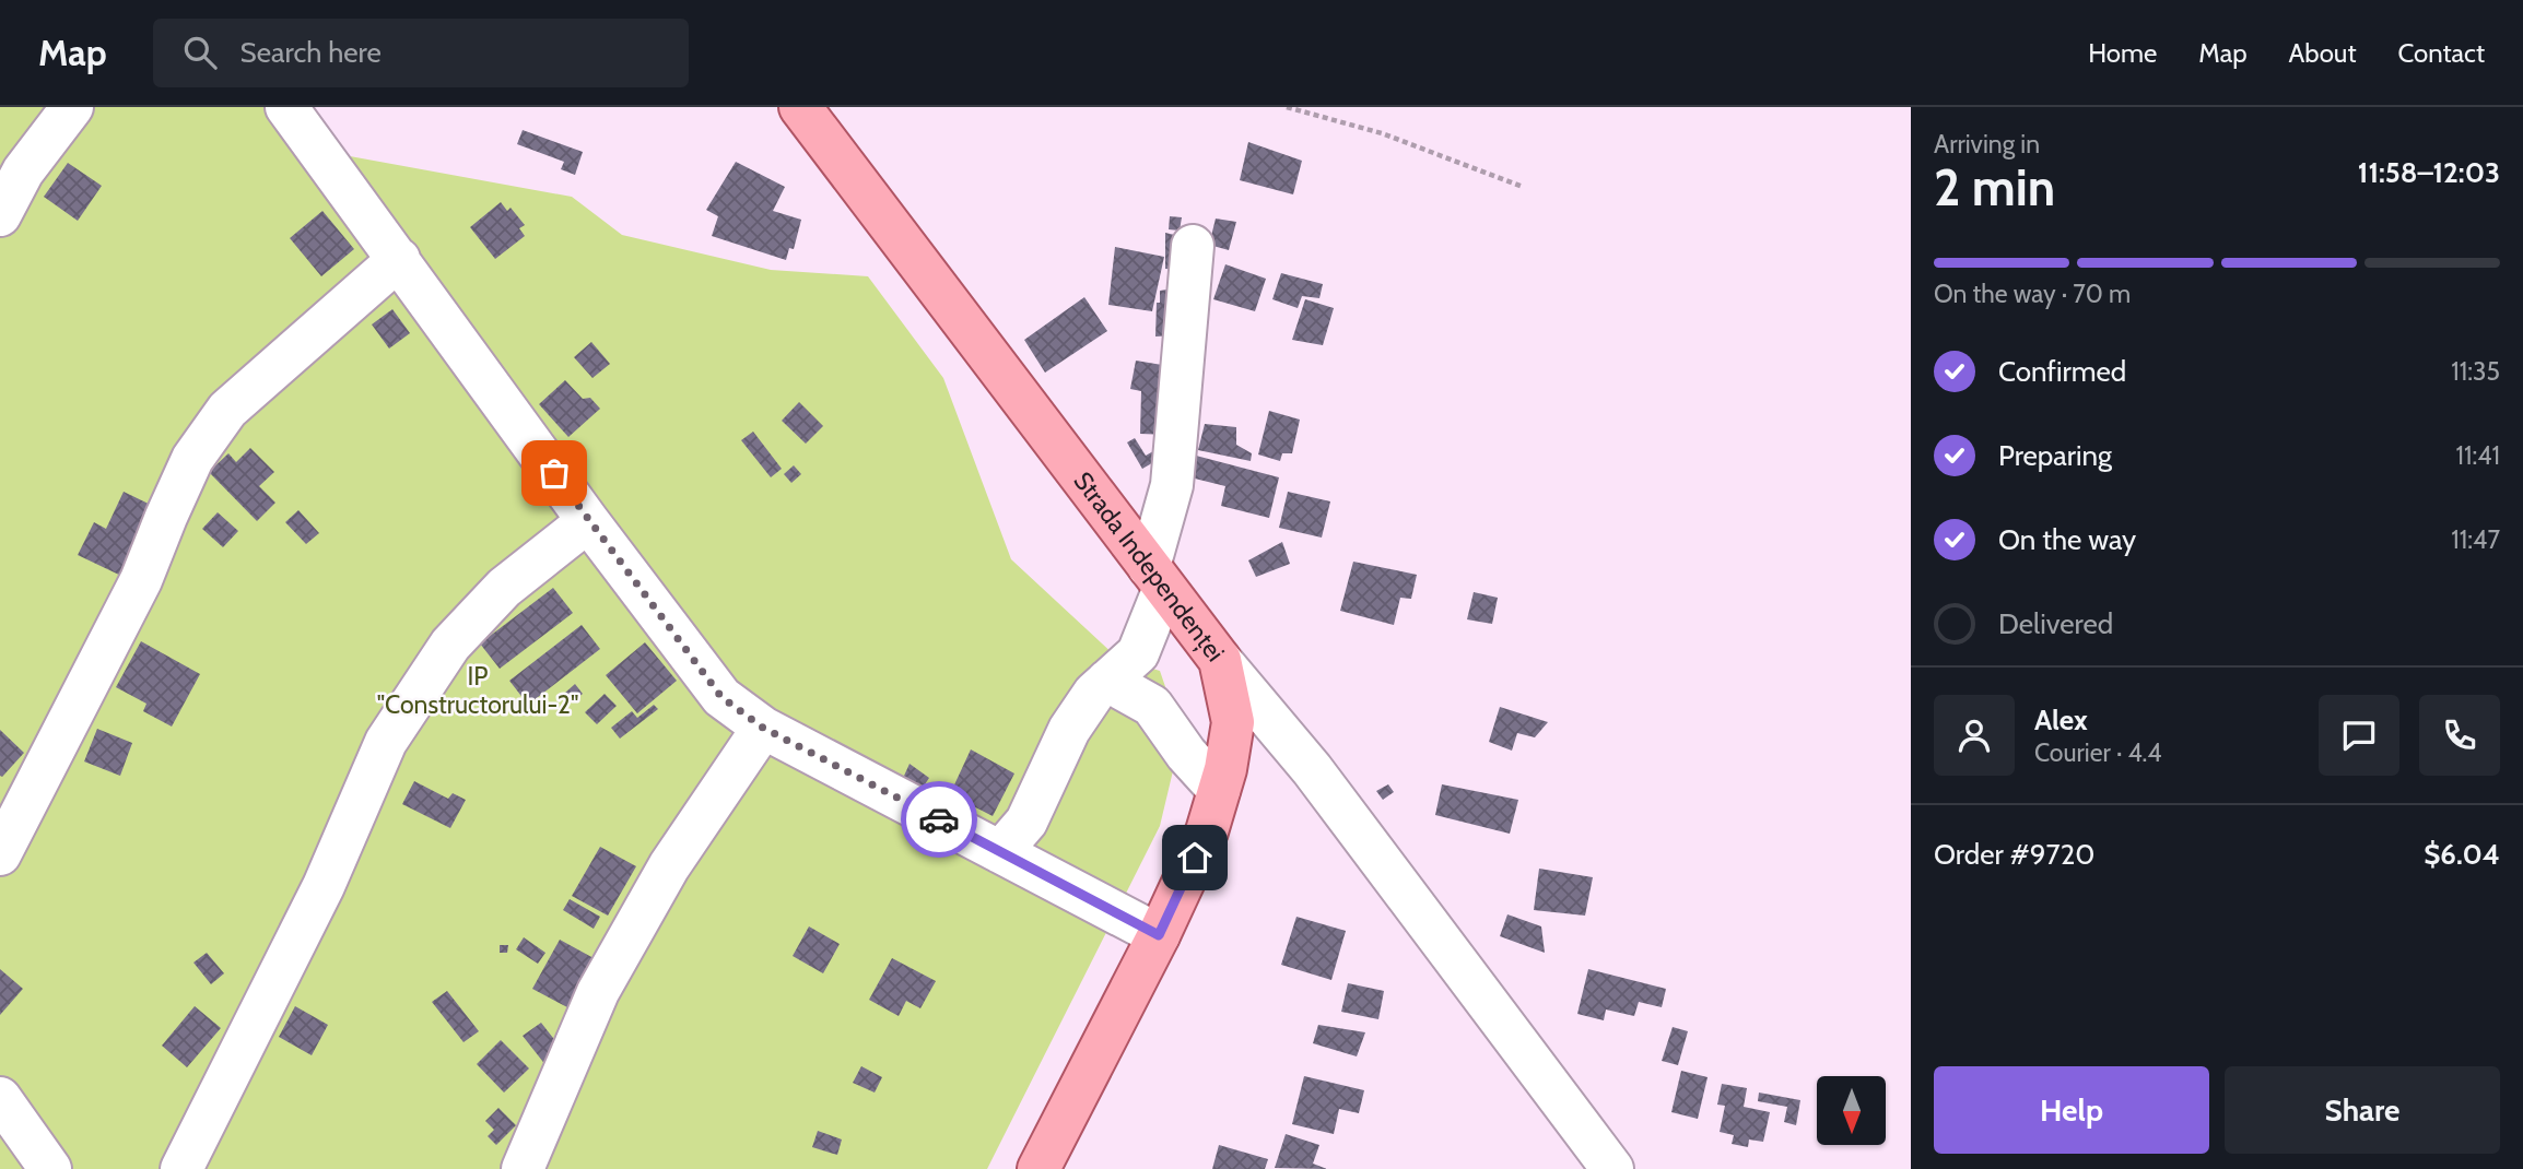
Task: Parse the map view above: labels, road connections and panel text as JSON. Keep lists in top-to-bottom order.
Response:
{
  "streets": {
    "main road": ["Strada Independenței"]
  },
  "parks": ["IP \"Constructorului-2\""],
  "north": "bottom",
  "page": {
    "header": "Map",
    "search": "Search here",
    "nav": [
      "Home",
      "Map",
      "About",
      "Contact"
    ],
    "heading": ["2 min", "Arriving in", "11:58–12:03"],
    "panel": [
      "Alex",
      "Courier · 4.4",
      "Order #9720",
      "$6.04"
    ],
    "bar": "On the way · 70 m",
    "list": [
      ["Confirmed", "11:35"],
      ["Preparing", "11:41"],
      ["On the way", "11:47"],
      "Delivered"
    ],
    "buttons": ["Help", "Share"]
  }
}
